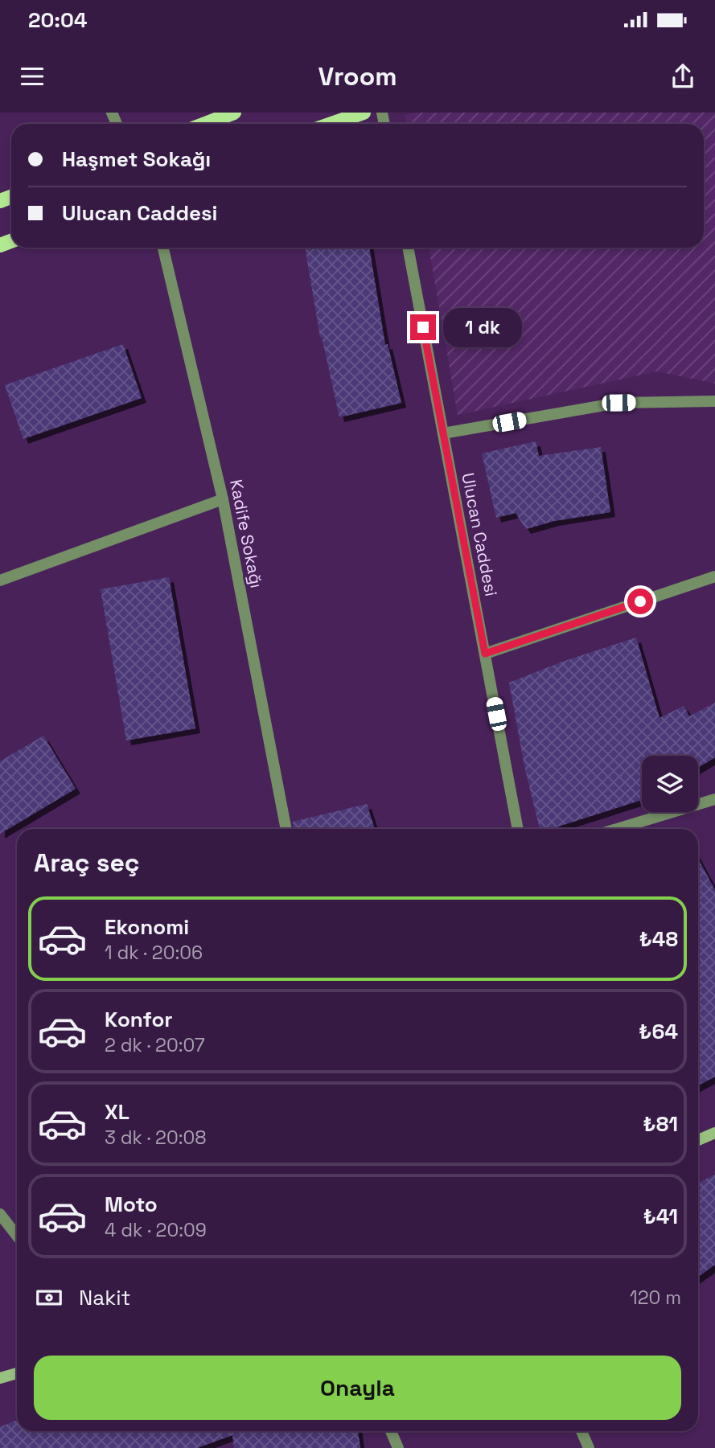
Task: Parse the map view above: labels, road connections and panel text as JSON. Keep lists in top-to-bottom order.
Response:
{
  "streets": {
    "street": ["Kadife Sokağı", "Ulucan Caddesi"]
  },
  "page": {
    "status": "20:04",
    "header": "Vroom",
    "banner": ["Haşmet Sokağı", "Ulucan Caddesi"],
    "bubble": "1 dk",
    "heading": "Araç seç",
    "list": [
      {
        "name": "Ekonomi",
        "note": "1 dk · 20:06",
        "value": "₺48"
      },
      {
        "name": "Konfor",
        "note": "2 dk · 20:07",
        "value": "₺64"
      },
      {
        "name": "XL",
        "note": "3 dk · 20:08",
        "value": "₺81"
      },
      {
        "name": "Moto",
        "note": "4 dk · 20:09",
        "value": "₺41"
      }
    ],
    "pay": ["Nakit", "120 m"],
    "buttons": "Onayla"
  }
}
